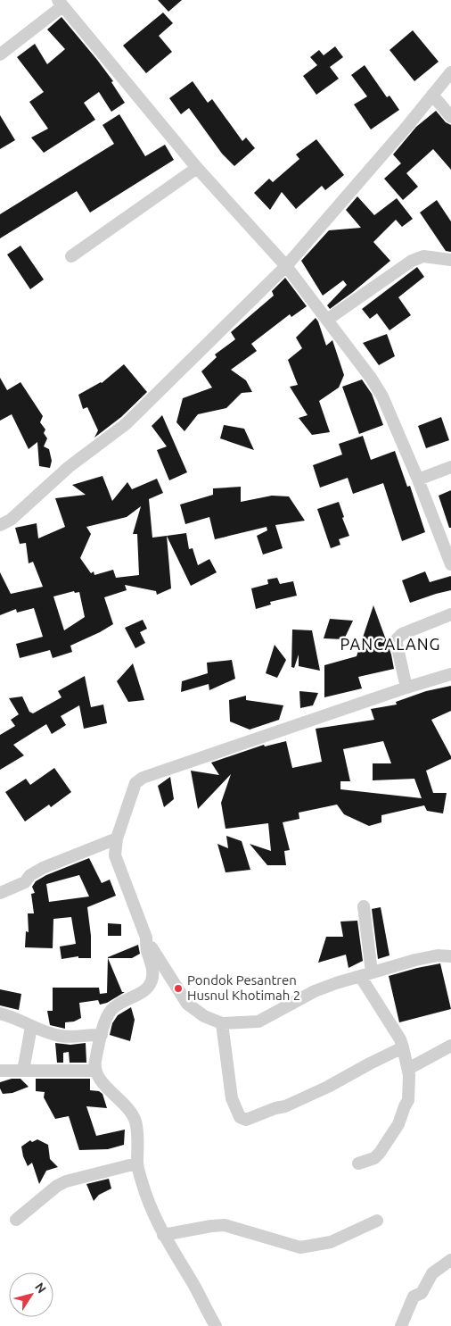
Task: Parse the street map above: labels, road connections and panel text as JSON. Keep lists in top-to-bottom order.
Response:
{
  "districts": ["PANCALANG"],
  "places": ["Pondok Pesantren Husnul Khotimah 2"],
  "north": "top right"
}
